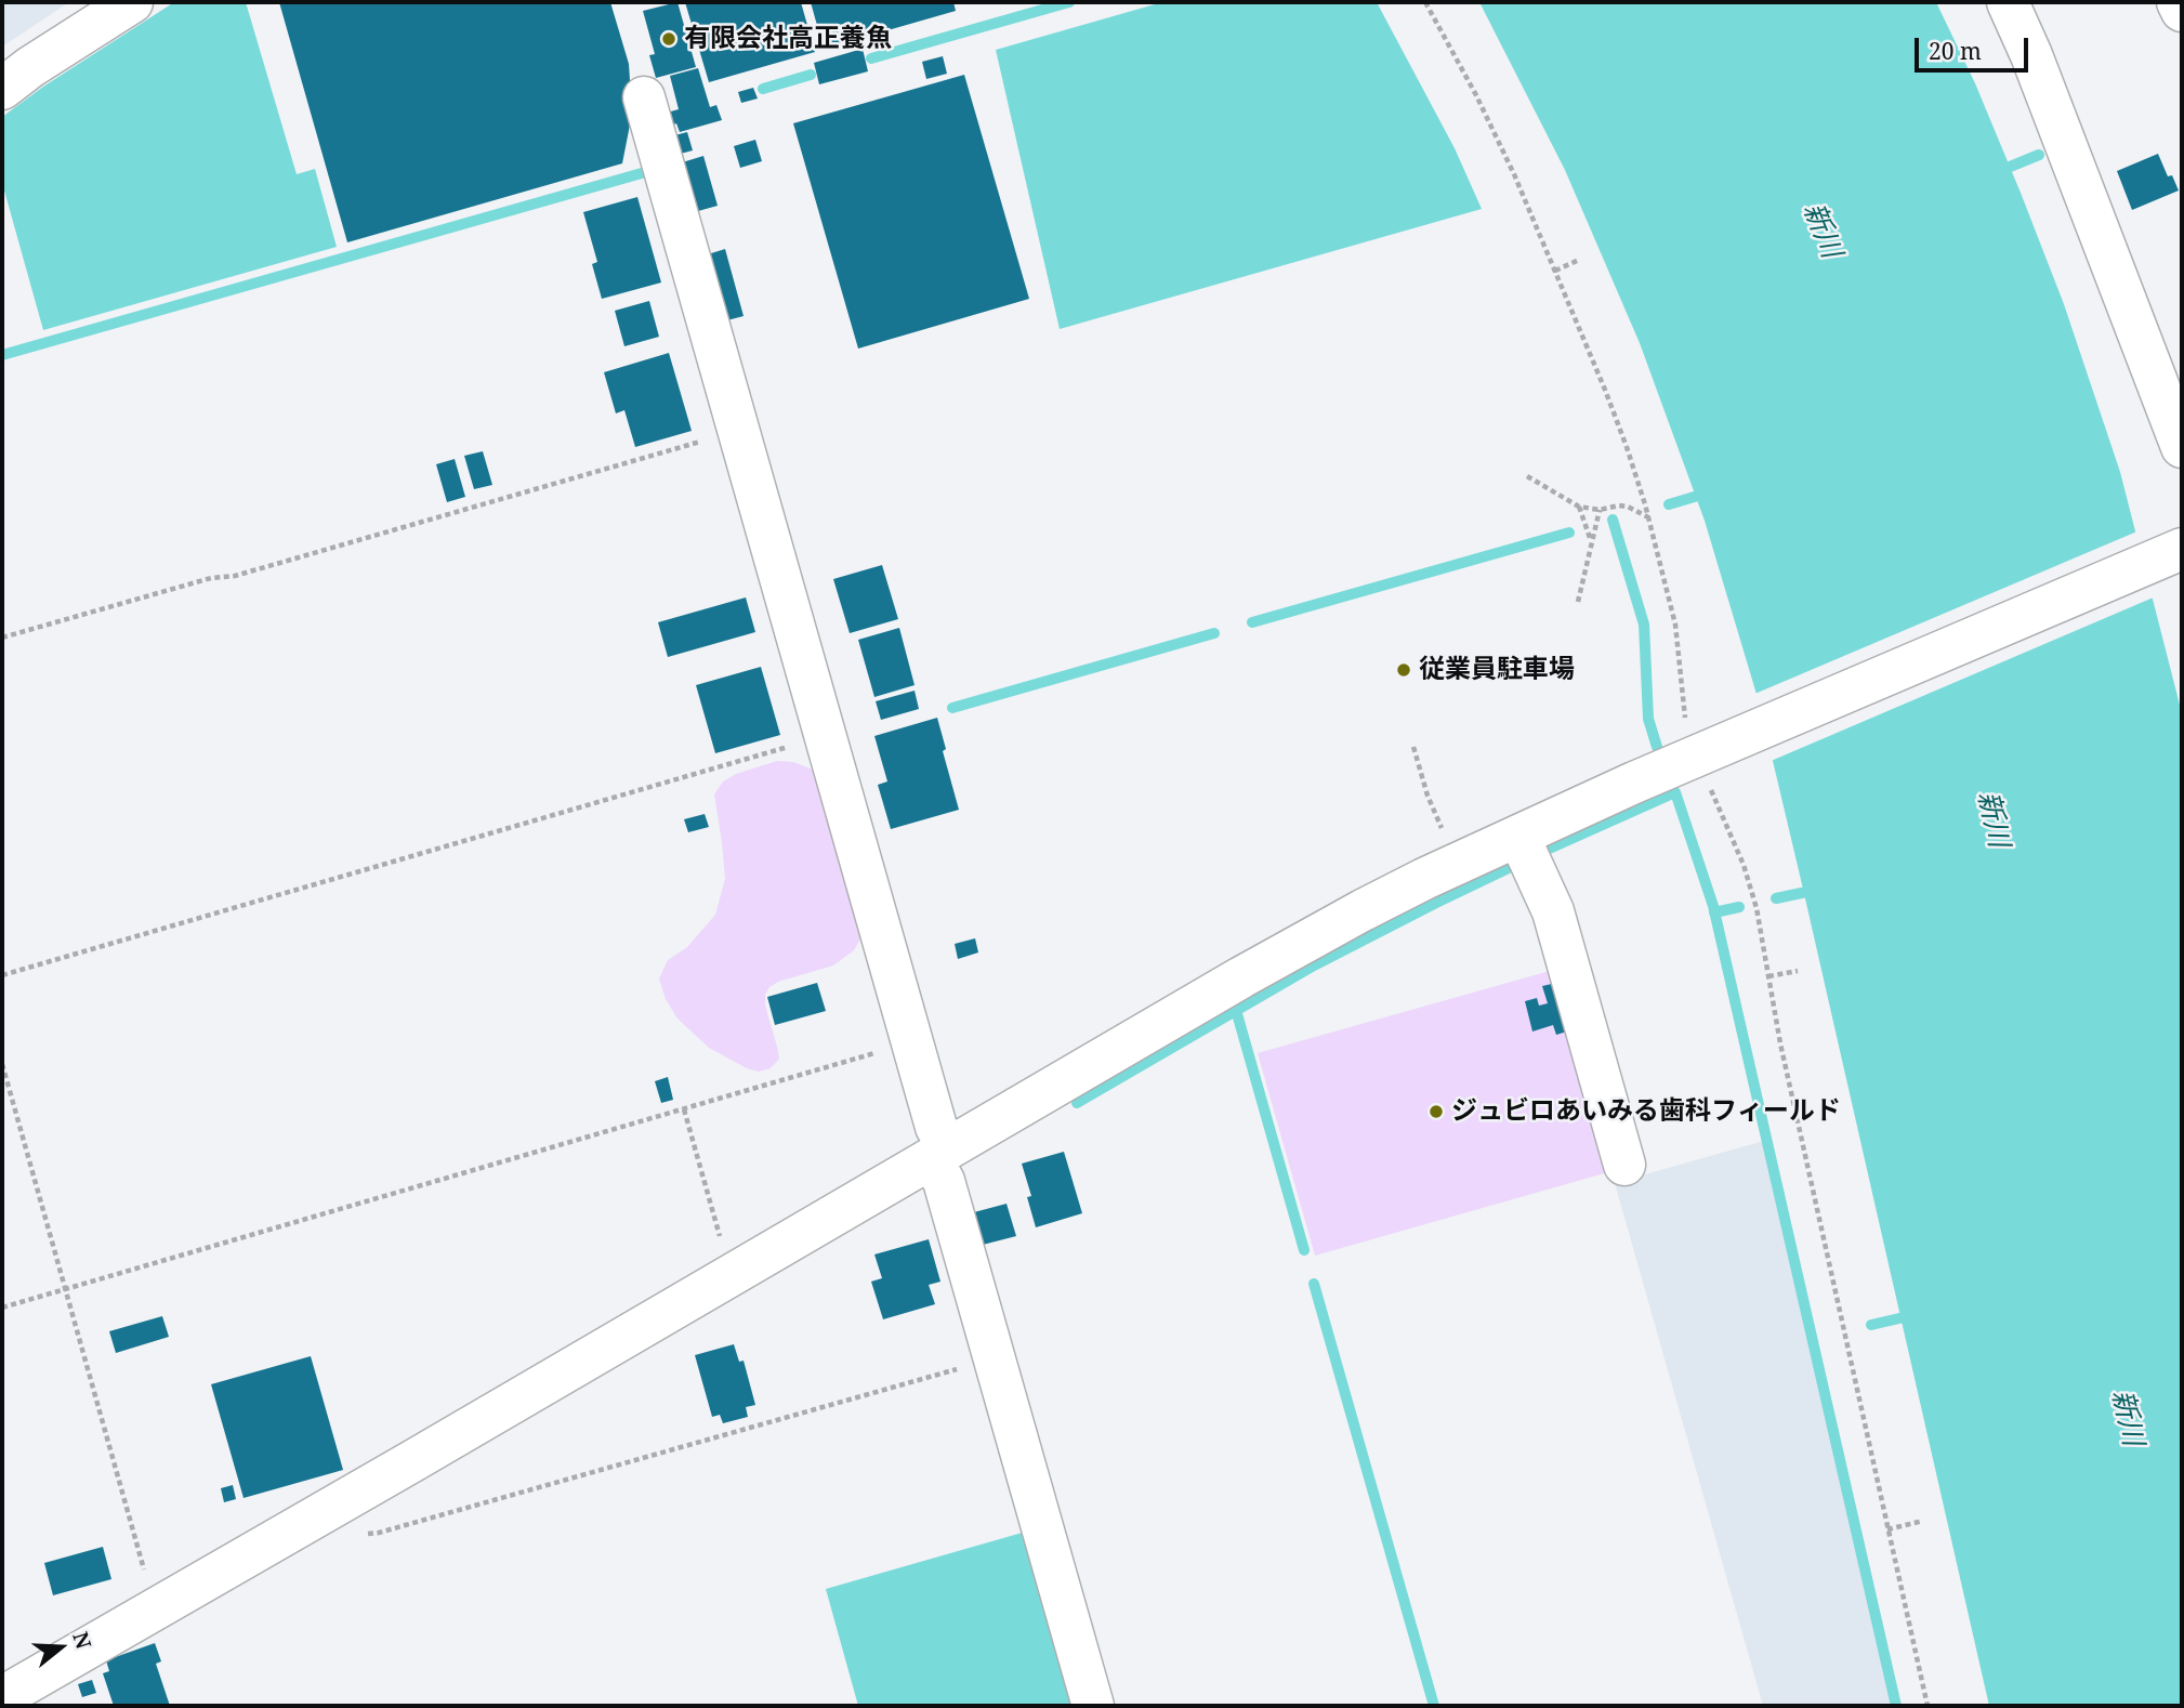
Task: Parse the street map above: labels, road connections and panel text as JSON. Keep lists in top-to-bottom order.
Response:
{
  "water": ["新川"],
  "places": ["有限会社高正養魚", "従業員駐車場", "ジュビロあいみる歯科フィールド"],
  "scale_bar": "20 m",
  "north": "right"
}
